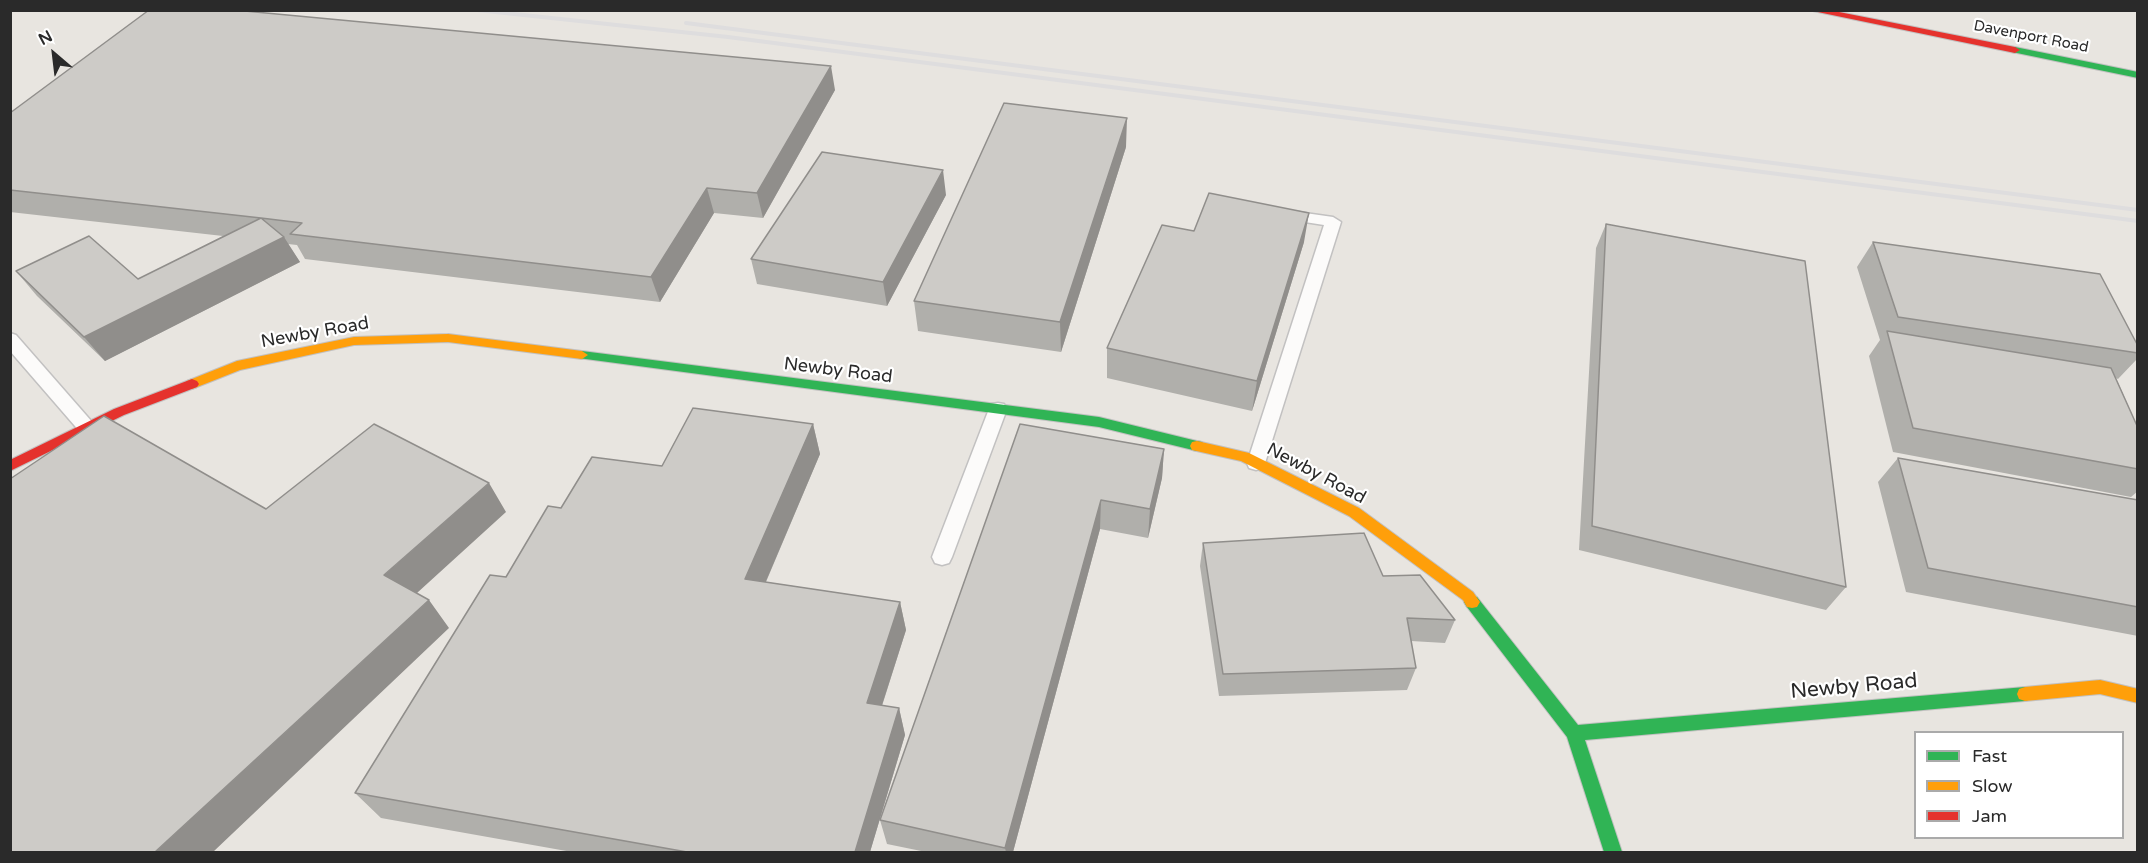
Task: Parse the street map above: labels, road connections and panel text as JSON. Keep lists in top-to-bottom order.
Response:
{
  "streets": {
    "street": ["Davenport Road", "Newby Road"]
  },
  "legend": ["Fast", "Slow", "Jam"],
  "north": "top left"
}
